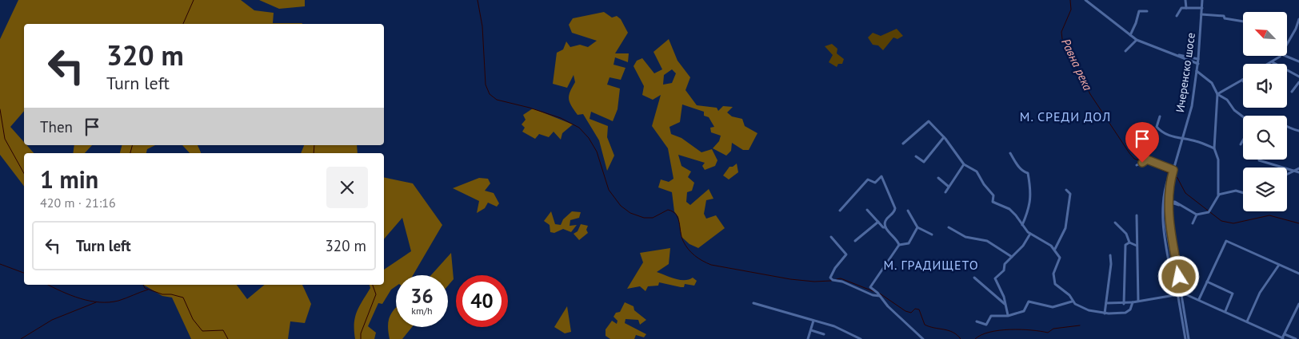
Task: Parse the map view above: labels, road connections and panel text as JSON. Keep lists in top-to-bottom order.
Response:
{
  "streets": {
    "street": ["Ичеренско шосе"]
  },
  "districts": ["М. СРЕДИ ДОЛ", "М. ГРАДИЩЕТО"],
  "water": ["Равна река"],
  "north": "top left",
  "page": {
    "turn": ["320 m", "Turn left"],
    "then": "Then",
    "heading": ["1 min", "420 m · 21:16"],
    "list": [
      {
        "name": "Turn left",
        "value": "320 m"
      }
    ],
    "speed": "36 km/h",
    "limit": "40"
  }
}
